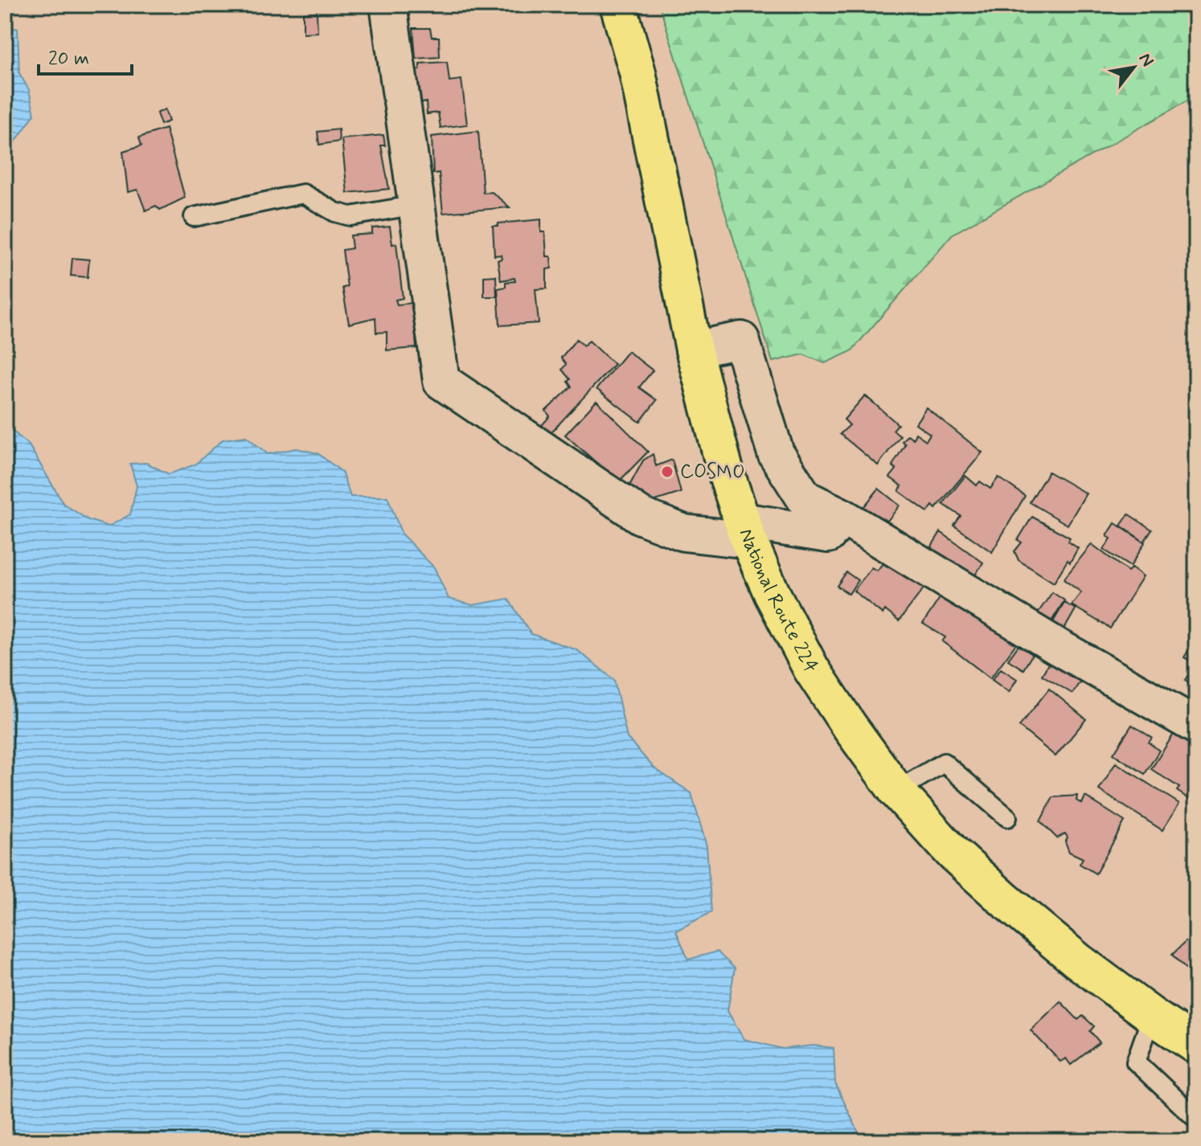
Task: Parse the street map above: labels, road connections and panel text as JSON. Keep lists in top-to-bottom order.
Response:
{
  "streets": {
    "highway": ["National Route 224"]
  },
  "places": ["COSMO"],
  "scale_bar": "20 m",
  "north": "top right"
}
